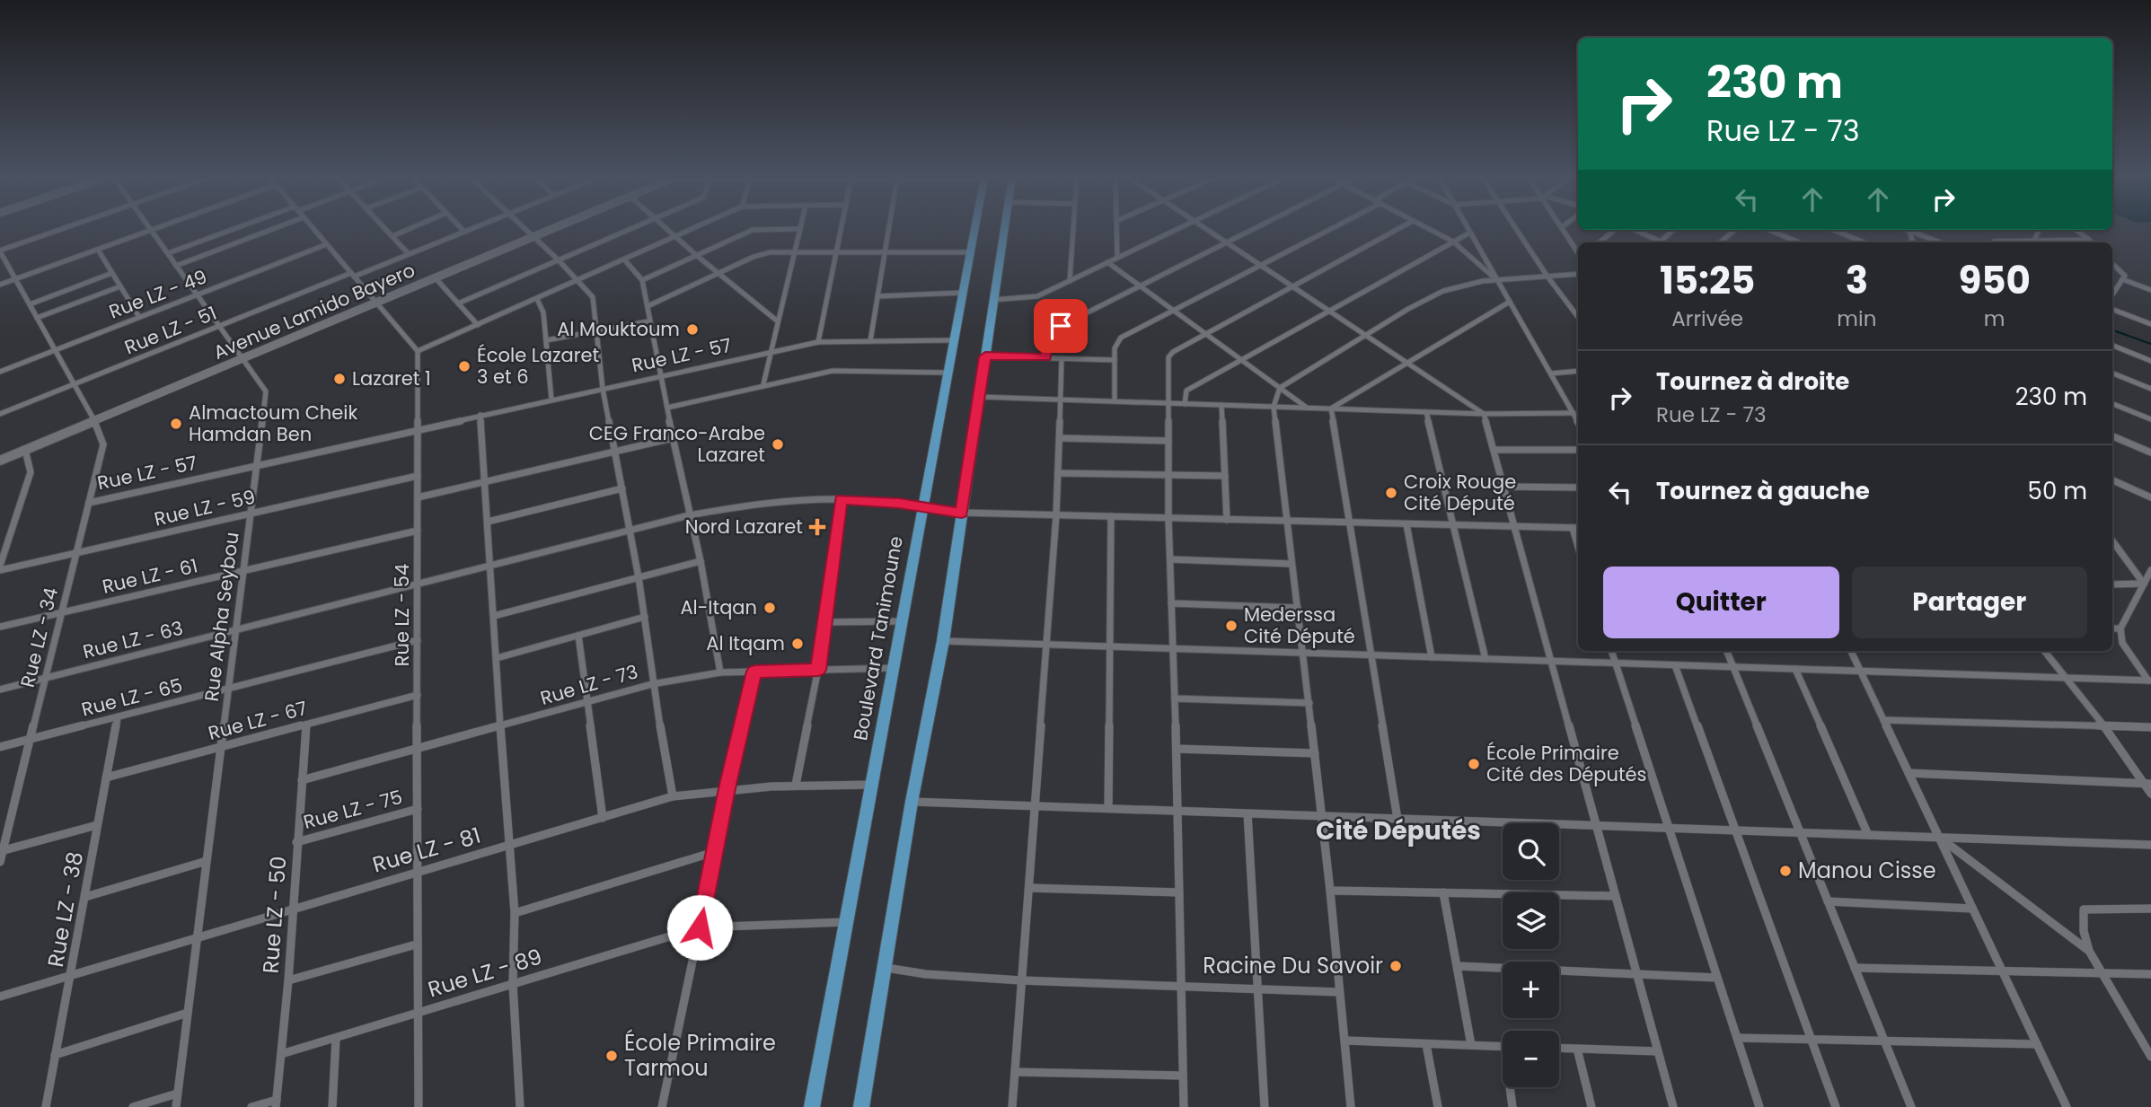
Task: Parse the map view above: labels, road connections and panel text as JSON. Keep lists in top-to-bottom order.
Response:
{
  "streets": {
    "main road": ["Boulevard Tanimoune"],
    "street": [
      "Rue LZ - 49",
      "Avenue Lamido Bayero",
      "Rue LZ - 51",
      "Rue LZ - 57",
      "Rue LZ - 59",
      "Rue LZ - 61",
      "Rue LZ - 54",
      "Rue Alpha Seybou",
      "Rue LZ - 34",
      "Rue LZ - 63",
      "Rue LZ - 73",
      "Rue LZ - 65",
      "Rue LZ - 67",
      "Rue LZ - 75",
      "Rue LZ - 81",
      "Rue LZ - 38",
      "Rue LZ - 50",
      "Rue LZ - 89"
    ]
  },
  "crossings": [
    ["Rue LZ - 49", "Rue Alpha Seybou"],
    ["Rue LZ - 49", "Rue LZ - 34"],
    ["Avenue Lamido Bayero", "Rue Alpha Seybou"],
    ["Avenue Lamido Bayero", "Rue LZ - 34"],
    ["Rue LZ - 51", "Rue Alpha Seybou"],
    ["Rue LZ - 51", "Rue LZ - 34"],
    ["Rue LZ - 57", "Rue LZ - 54"],
    ["Rue LZ - 57", "Rue Alpha Seybou"],
    ["Rue LZ - 57", "Rue LZ - 34"],
    ["Rue LZ - 57", "Boulevard Tanimoune"],
    ["Rue LZ - 59", "Rue LZ - 54"],
    ["Rue LZ - 59", "Rue Alpha Seybou"],
    ["Rue LZ - 59", "Rue LZ - 34"],
    ["Rue LZ - 61", "Rue LZ - 54"],
    ["Rue LZ - 61", "Rue Alpha Seybou"],
    ["Rue LZ - 61", "Rue LZ - 34"],
    ["Rue LZ - 54", "Rue LZ - 63"],
    ["Rue LZ - 54", "Rue LZ - 73"],
    ["Rue LZ - 54", "Rue LZ - 65"],
    ["Rue LZ - 54", "Rue LZ - 67"],
    ["Rue LZ - 54", "Rue LZ - 75"],
    ["Rue LZ - 54", "Rue LZ - 81"],
    ["Rue LZ - 54", "Rue LZ - 89"],
    ["Rue Alpha Seybou", "Rue LZ - 63"],
    ["Rue Alpha Seybou", "Rue LZ - 65"],
    ["Rue Alpha Seybou", "Rue LZ - 67"],
    ["Rue Alpha Seybou", "Rue LZ - 81"],
    ["Rue LZ - 34", "Rue LZ - 63"],
    ["Rue LZ - 34", "Rue LZ - 65"],
    ["Boulevard Tanimoune", "Rue LZ - 63"],
    ["Boulevard Tanimoune", "Rue LZ - 73"],
    ["Boulevard Tanimoune", "Rue LZ - 81"],
    ["Boulevard Tanimoune", "Rue LZ - 89"],
    ["Rue LZ - 73", "Rue LZ - 50"],
    ["Rue LZ - 65", "Rue LZ - 38"],
    ["Rue LZ - 67", "Rue LZ - 38"],
    ["Rue LZ - 67", "Rue LZ - 50"],
    ["Rue LZ - 75", "Rue LZ - 50"],
    ["Rue LZ - 81", "Rue LZ - 38"],
    ["Rue LZ - 81", "Rue LZ - 50"],
    ["Rue LZ - 50", "Rue LZ - 89"]
  ],
  "districts": ["Cité Députés"],
  "places": {
    "other": [
      "Al Mouktoum",
      "École Lazaret 3 et 6",
      "Lazaret 1",
      "Almactoum Cheik Hamdan Ben",
      "CEG Franco-Arabe Lazaret",
      "Croix Rouge Cité Député",
      "Al-Itqan",
      "Mederssa Cité Député",
      "Al Itqam",
      "École Primaire Cité des Députés",
      "Manou Cisse",
      "Racine Du Savoir",
      "École Primaire Tarmou"
    ],
    "health": ["Nord Lazaret"]
  },
  "page": {
    "turn": ["230 m", "Rue LZ - 73"],
    "eta": [
      "15:25",
      "Arrivée",
      "3",
      "min",
      "950",
      "m"
    ],
    "list": [
      {
        "name": "Tournez à droite",
        "note": "Rue LZ - 73",
        "value": "230 m"
      },
      {
        "name": "Tournez à gauche",
        "value": "50 m"
      }
    ],
    "buttons": ["Quitter", "Partager"],
    "map_buttons": ["+", "−"]
  }
}
